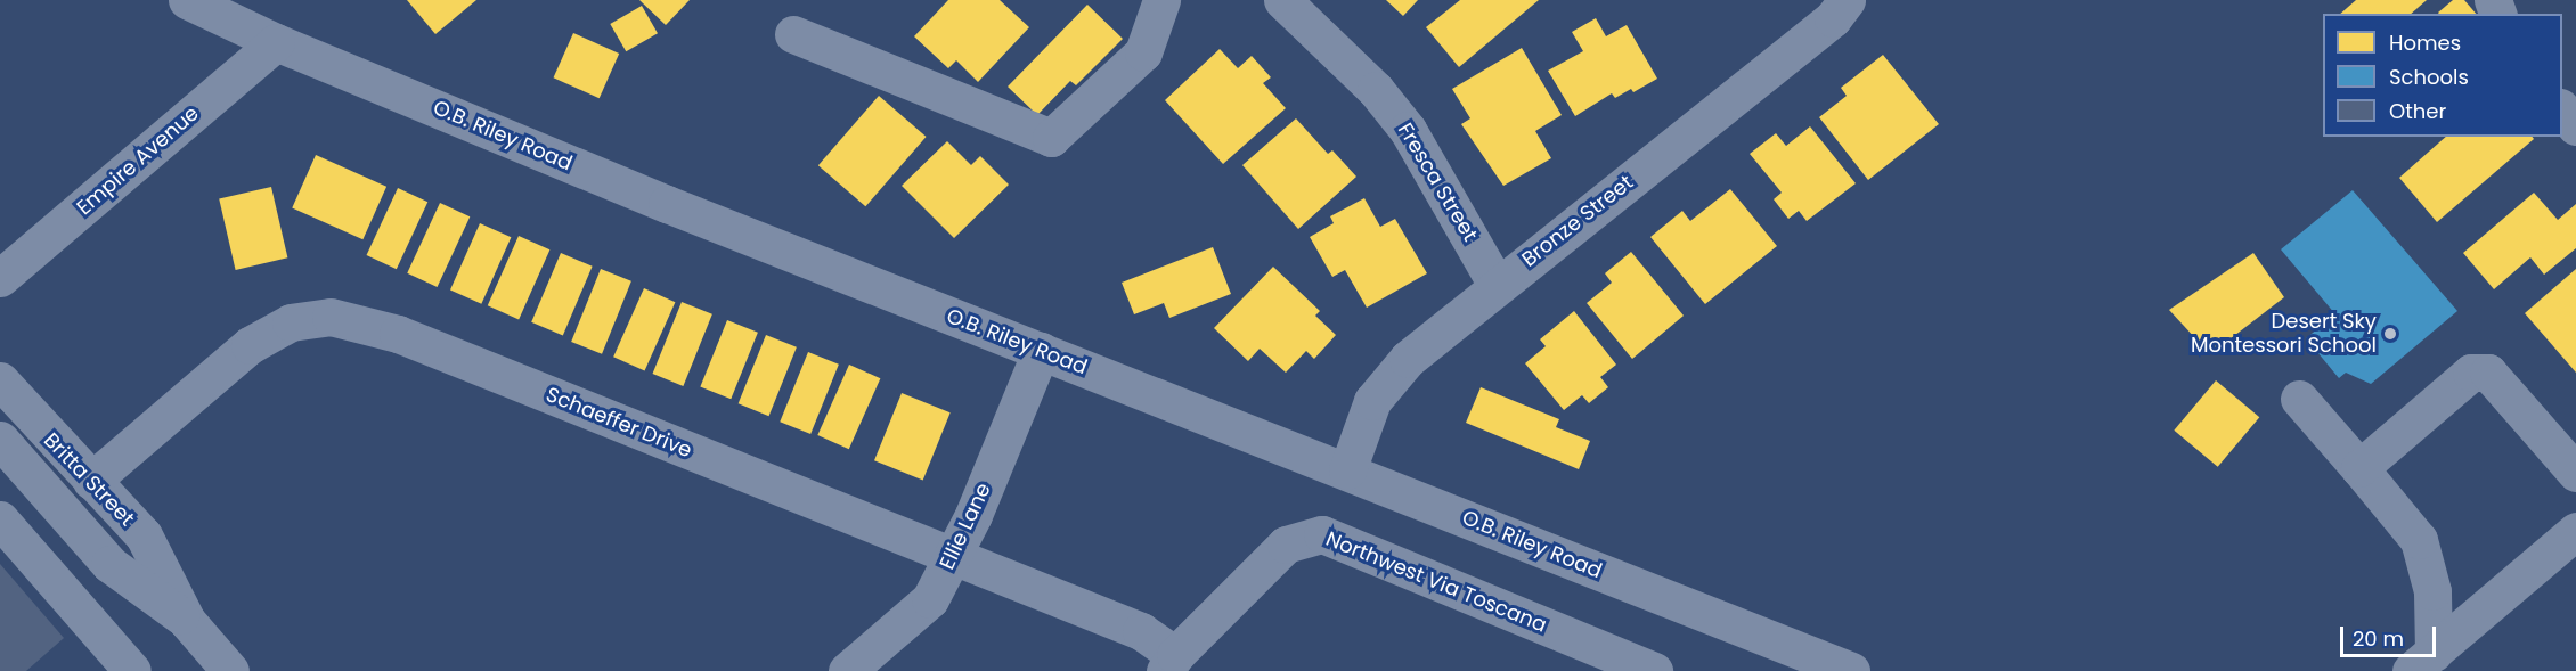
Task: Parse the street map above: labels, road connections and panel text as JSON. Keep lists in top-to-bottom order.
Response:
{
  "streets": {
    "street": [
      "O.B. Riley Road",
      "Empire Avenue",
      "Fresca Street",
      "Bronze Street",
      "Schaeffer Drive",
      "Britta Street",
      "Ellie Lane",
      "Northwest Via Toscana"
    ]
  },
  "crossings": [
    ["O.B. Riley Road", "Empire Avenue"],
    ["O.B. Riley Road", "Bronze Street"],
    ["O.B. Riley Road", "Ellie Lane"],
    ["Fresca Street", "Bronze Street"],
    ["Schaeffer Drive", "Britta Street"],
    ["Schaeffer Drive", "Ellie Lane"],
    ["Schaeffer Drive", "Northwest Via Toscana"]
  ],
  "places": ["Desert Sky Montessori School"],
  "legend": ["Homes", "Schools", "Other"],
  "scale_bar": "20 m"
}
